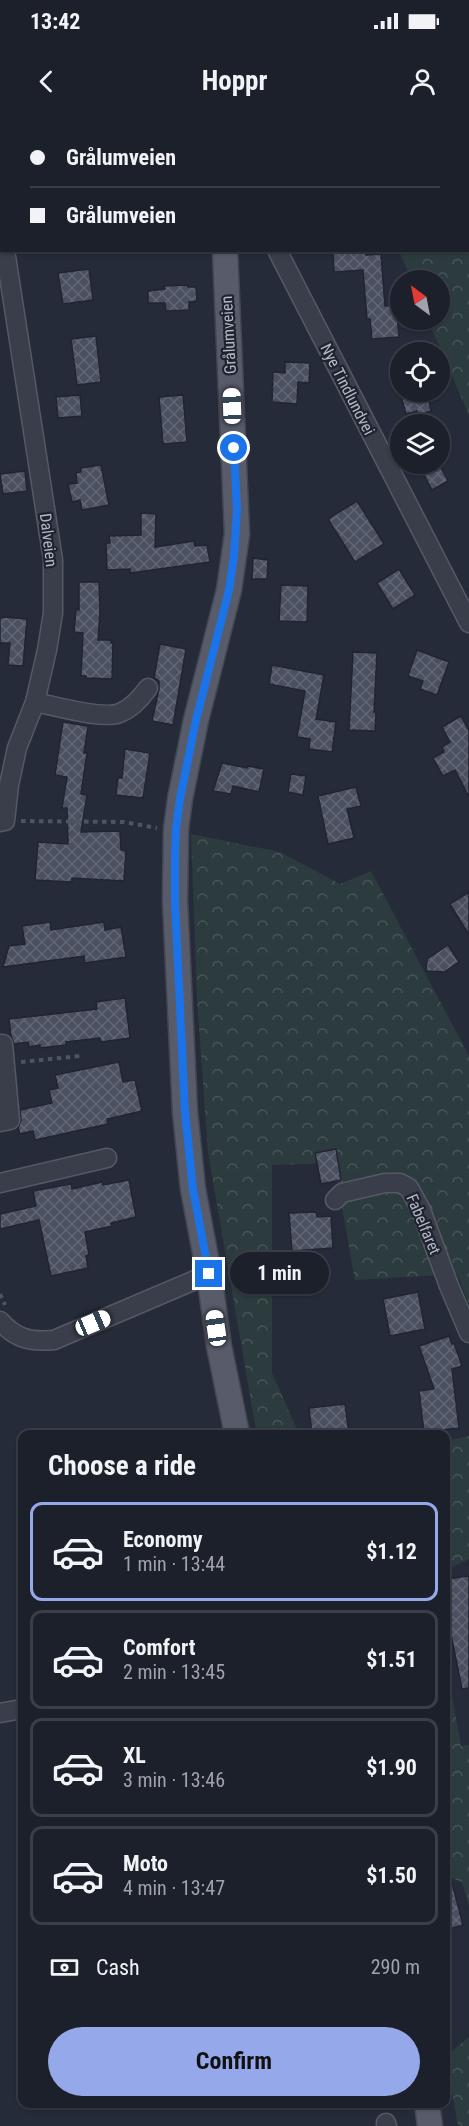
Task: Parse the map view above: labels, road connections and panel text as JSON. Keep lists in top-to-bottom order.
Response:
{
  "streets": {
    "main road": ["Grålumveien"],
    "street": ["Nye Tindlundvei", "Dalveien", "Fabelfaret"]
  },
  "north": "top left",
  "page": {
    "status": "13:42",
    "header": "Hoppr",
    "banner": ["Grålumveien", "Grålumveien"],
    "bubble": "1 min",
    "heading": "Choose a ride",
    "list": [
      {
        "name": "Economy",
        "note": "1 min · 13:44",
        "value": "$1.12"
      },
      {
        "name": "Comfort",
        "note": "2 min · 13:45",
        "value": "$1.51"
      },
      {
        "name": "XL",
        "note": "3 min · 13:46",
        "value": "$1.90"
      },
      {
        "name": "Moto",
        "note": "4 min · 13:47",
        "value": "$1.50"
      }
    ],
    "pay": ["Cash", "290 m"],
    "buttons": "Confirm"
  }
}
